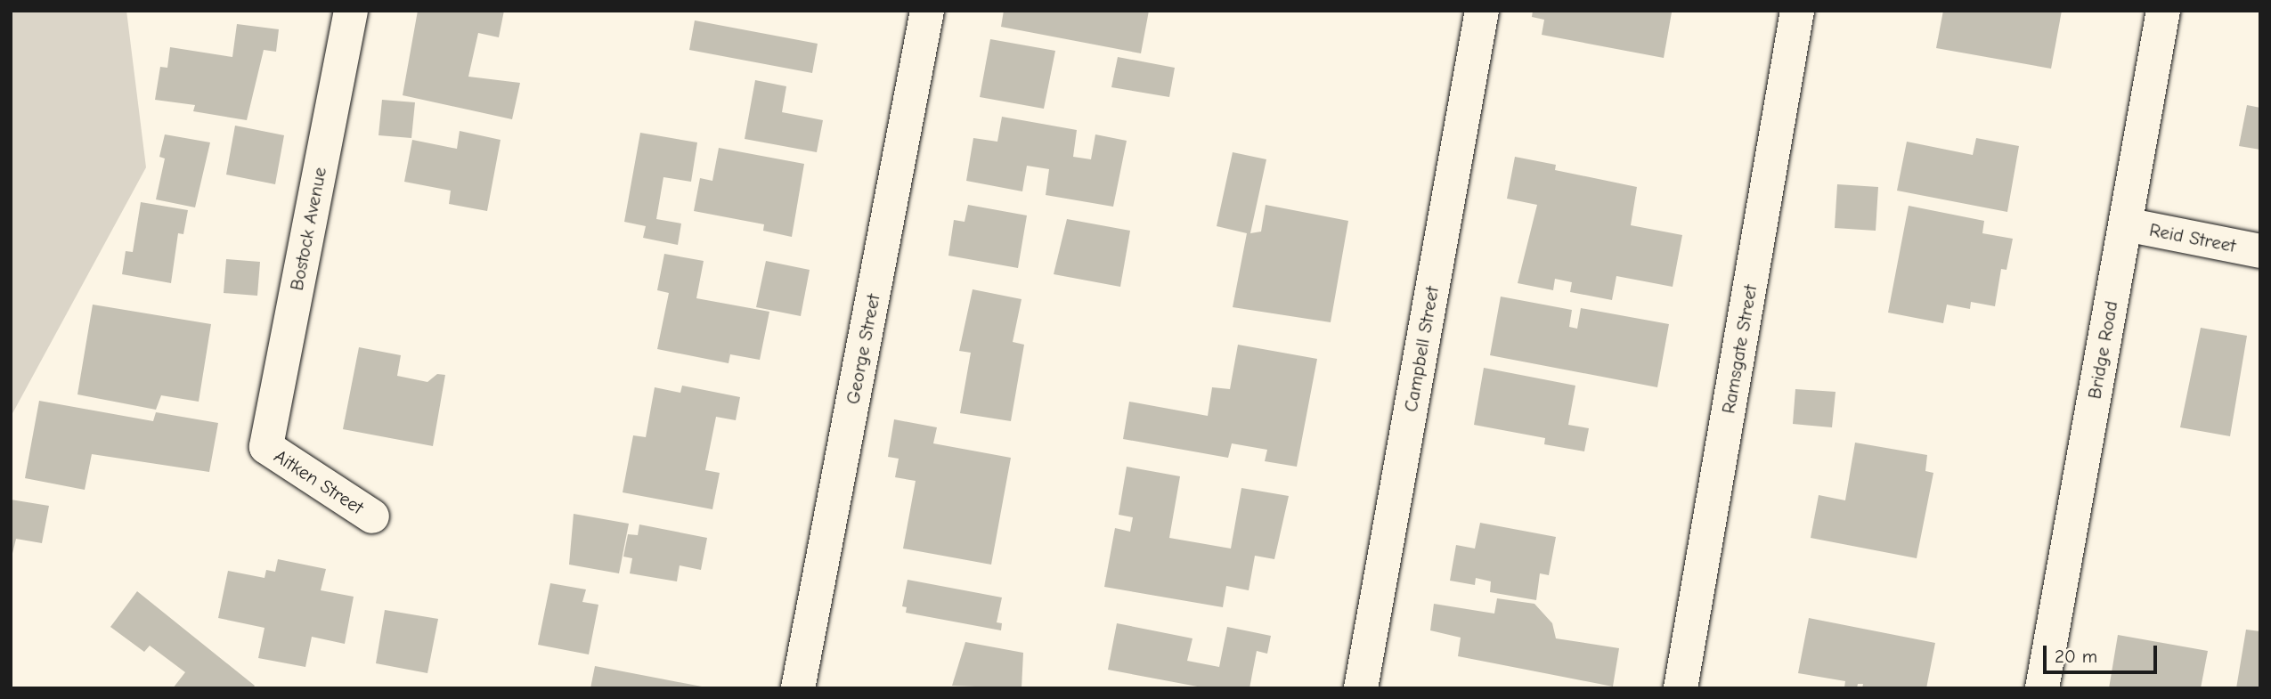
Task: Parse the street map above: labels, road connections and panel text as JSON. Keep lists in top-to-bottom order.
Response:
{
  "streets": {
    "street": [
      "Bostock Avenue",
      "Reid Street",
      "George Street",
      "Campbell Street",
      "Ramsgate Street",
      "Bridge Road",
      "Aitken Street"
    ]
  },
  "crossings": [
    ["Bostock Avenue", "Aitken Street"],
    ["Reid Street", "Bridge Road"]
  ],
  "scale_bar": "20 m"
}
